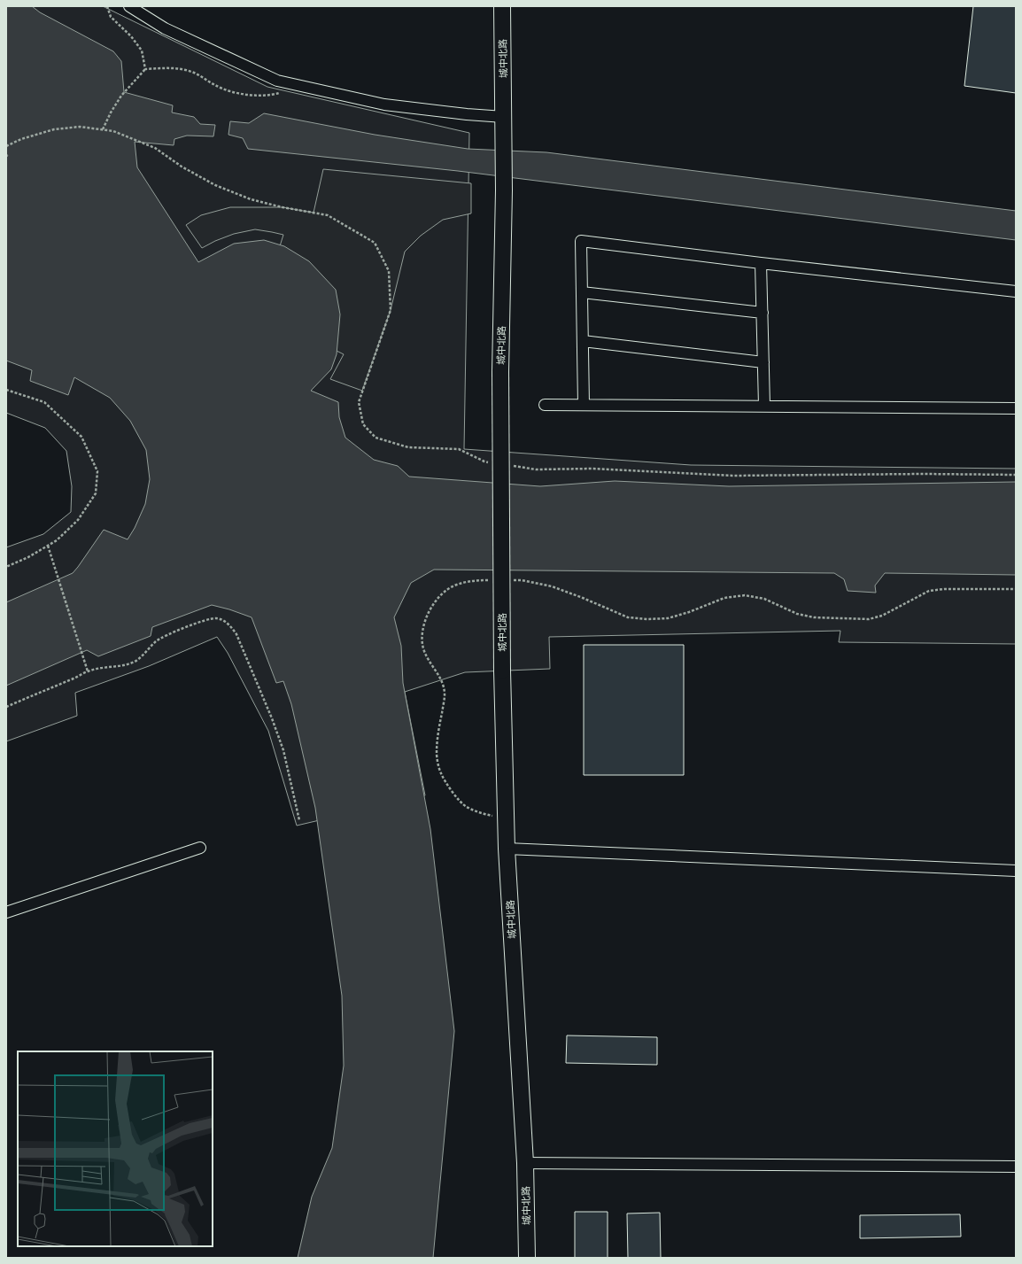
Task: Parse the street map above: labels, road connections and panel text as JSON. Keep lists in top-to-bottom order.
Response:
{
  "streets": {
    "street": ["城中北路"]
  }
}
